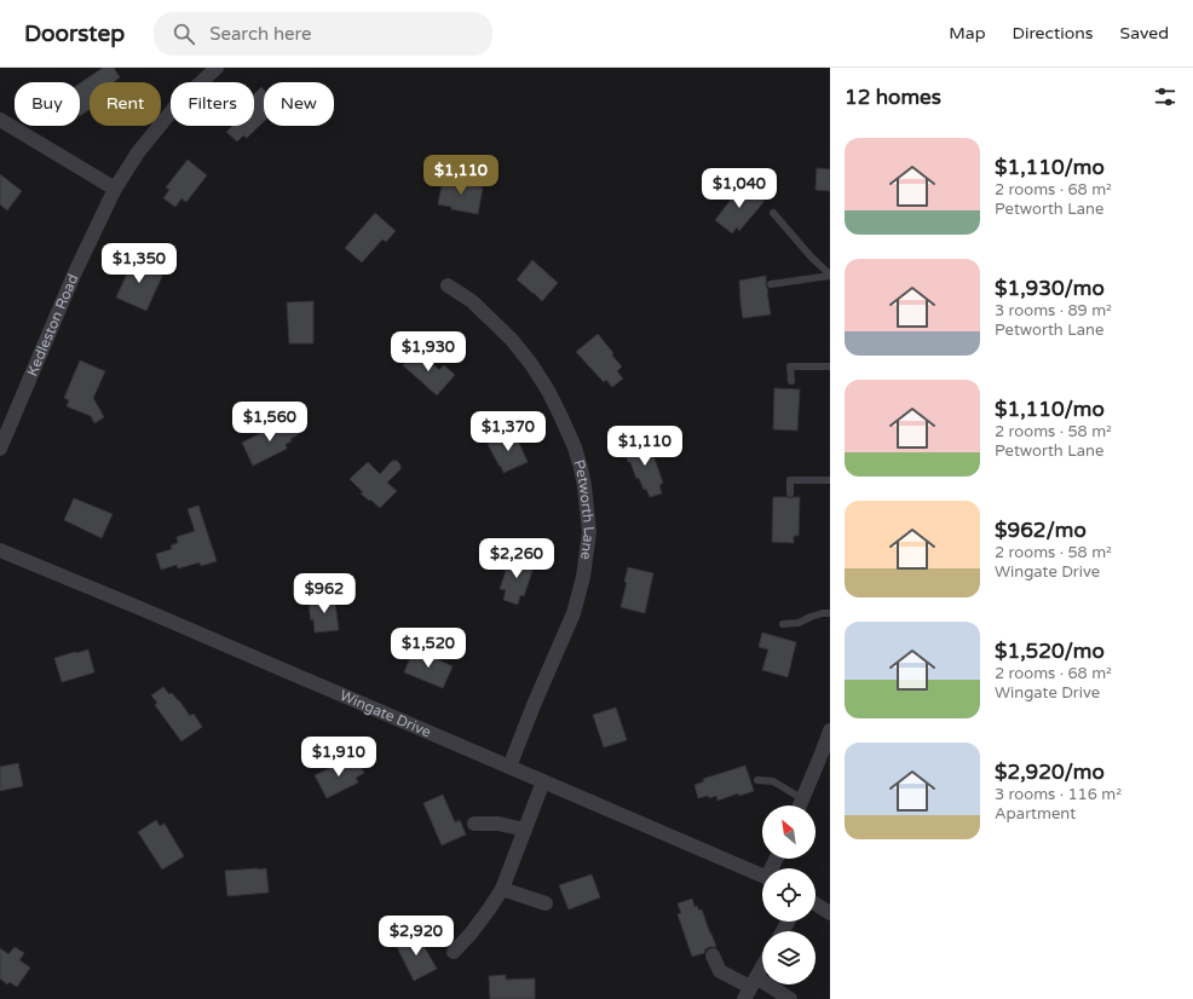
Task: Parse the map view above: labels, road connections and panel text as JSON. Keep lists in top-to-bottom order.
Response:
{
  "streets": {
    "street": ["Kedleston Road", "Petworth Lane", "Wingate Drive"]
  },
  "crossings": [
    ["Petworth Lane", "Wingate Drive"]
  ],
  "north": "top left",
  "page": {
    "header": "Doorstep",
    "search": "Search here",
    "nav": ["Map", "Directions", "Saved"],
    "heading": "12 homes",
    "chip": [
      "Buy",
      "Rent",
      "Filters",
      "New"
    ],
    "list": [
      {
        "name": "$1,110/mo",
        "note": "2 rooms · 68 m² · Petworth Lane"
      },
      {
        "name": "$1,930/mo",
        "note": "3 rooms · 89 m² · Petworth Lane"
      },
      {
        "name": "$1,110/mo",
        "note": "2 rooms · 58 m² · Petworth Lane"
      },
      {
        "name": "$962/mo",
        "note": "2 rooms · 58 m² · Wingate Drive"
      },
      {
        "name": "$1,520/mo",
        "note": "2 rooms · 68 m² · Wingate Drive"
      },
      {
        "name": "$2,920/mo",
        "note": "3 rooms · 116 m² · Apartment"
      }
    ],
    "price": [
      "$1,110",
      "$1,040",
      "$1,350",
      "$1,930",
      "$1,560",
      "$1,370",
      "$1,110",
      "$2,260",
      "$962",
      "$1,520",
      "$1,910",
      "$2,920"
    ]
  }
}
